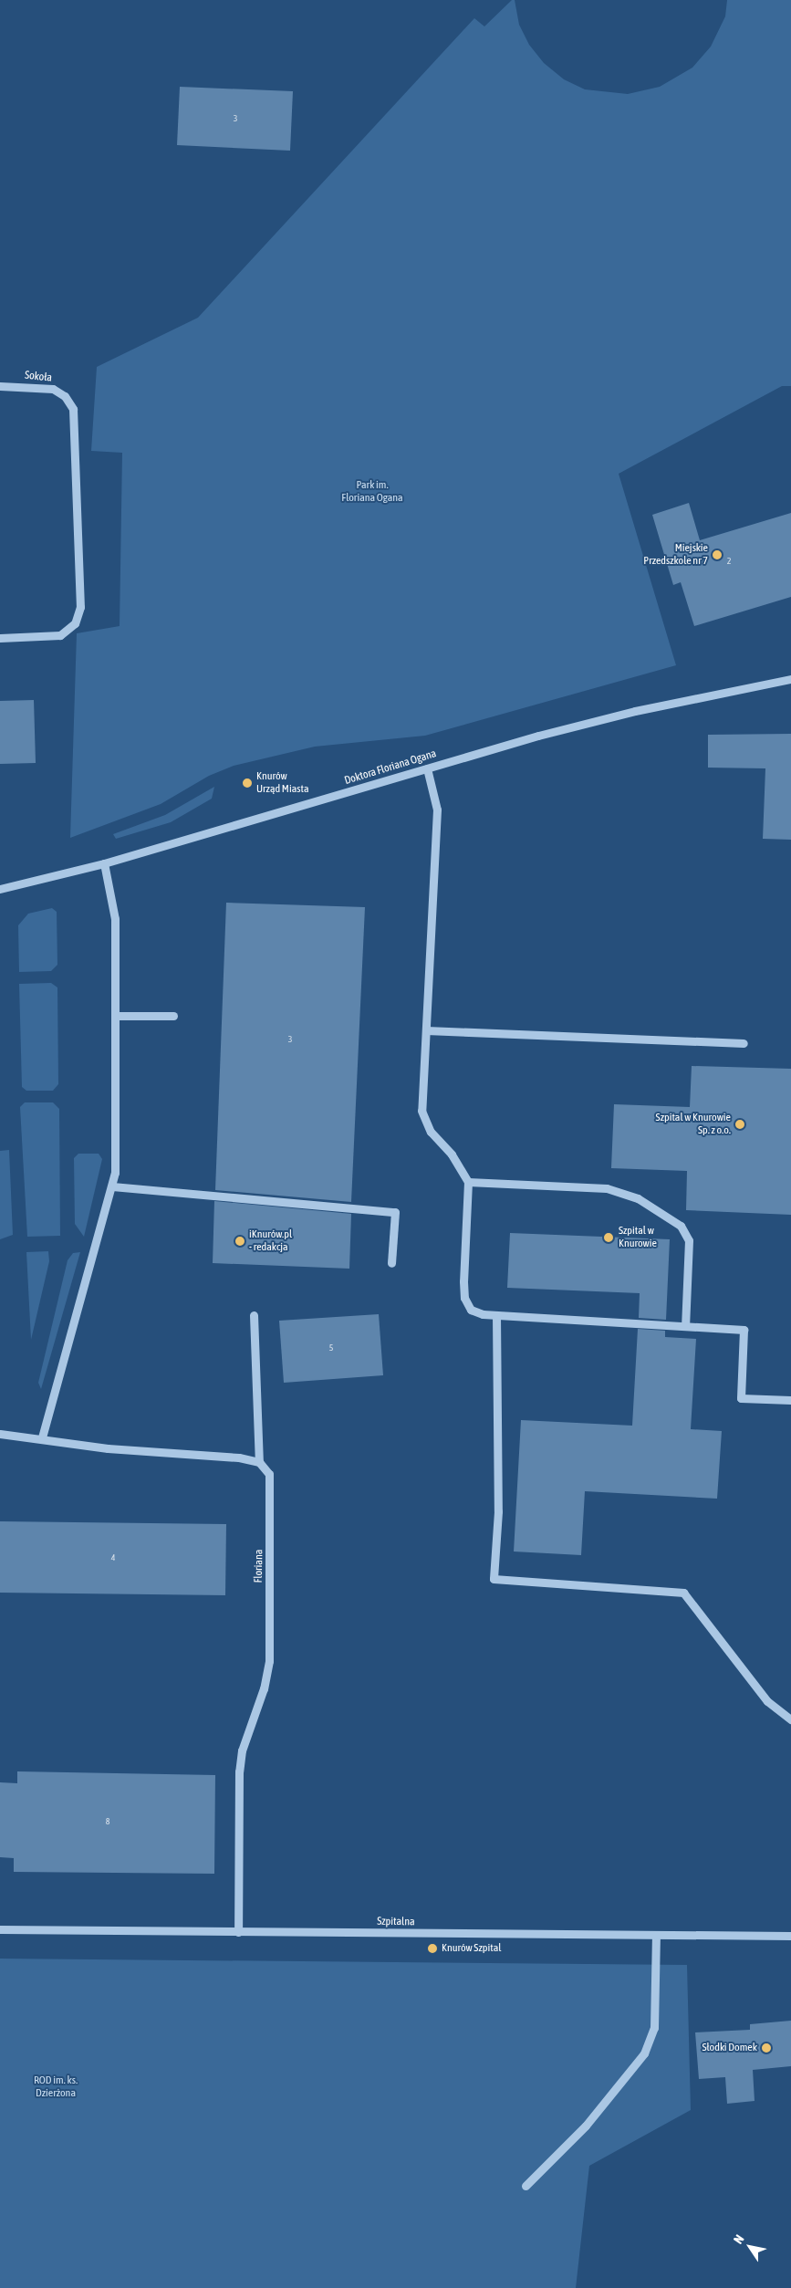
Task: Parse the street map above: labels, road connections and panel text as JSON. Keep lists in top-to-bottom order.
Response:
{
  "streets": {
    "street": [
      "Sokoła",
      "Doktora Floriana Ogana",
      "Floriana",
      "Szpitalna"
    ]
  },
  "crossings": [
    ["Floriana", "Szpitalna"]
  ],
  "parks": ["Park im. Floriana Ogana", "ROD im. ks. Dzierżona"],
  "places": [
    "Miejskie Przedszkole nr 7",
    "Knurów Urząd Miasta",
    "Szpital w Knurowie Sp. z o.o.",
    "Szpital w Knurowie",
    "iKnurów.pl - redakcja",
    "Knurów Szpital",
    "Słodki Domek"
  ],
  "house_numbers": [
    "3",
    "2",
    "3",
    "5",
    "4",
    "8"
  ],
  "north": "top left"
}
